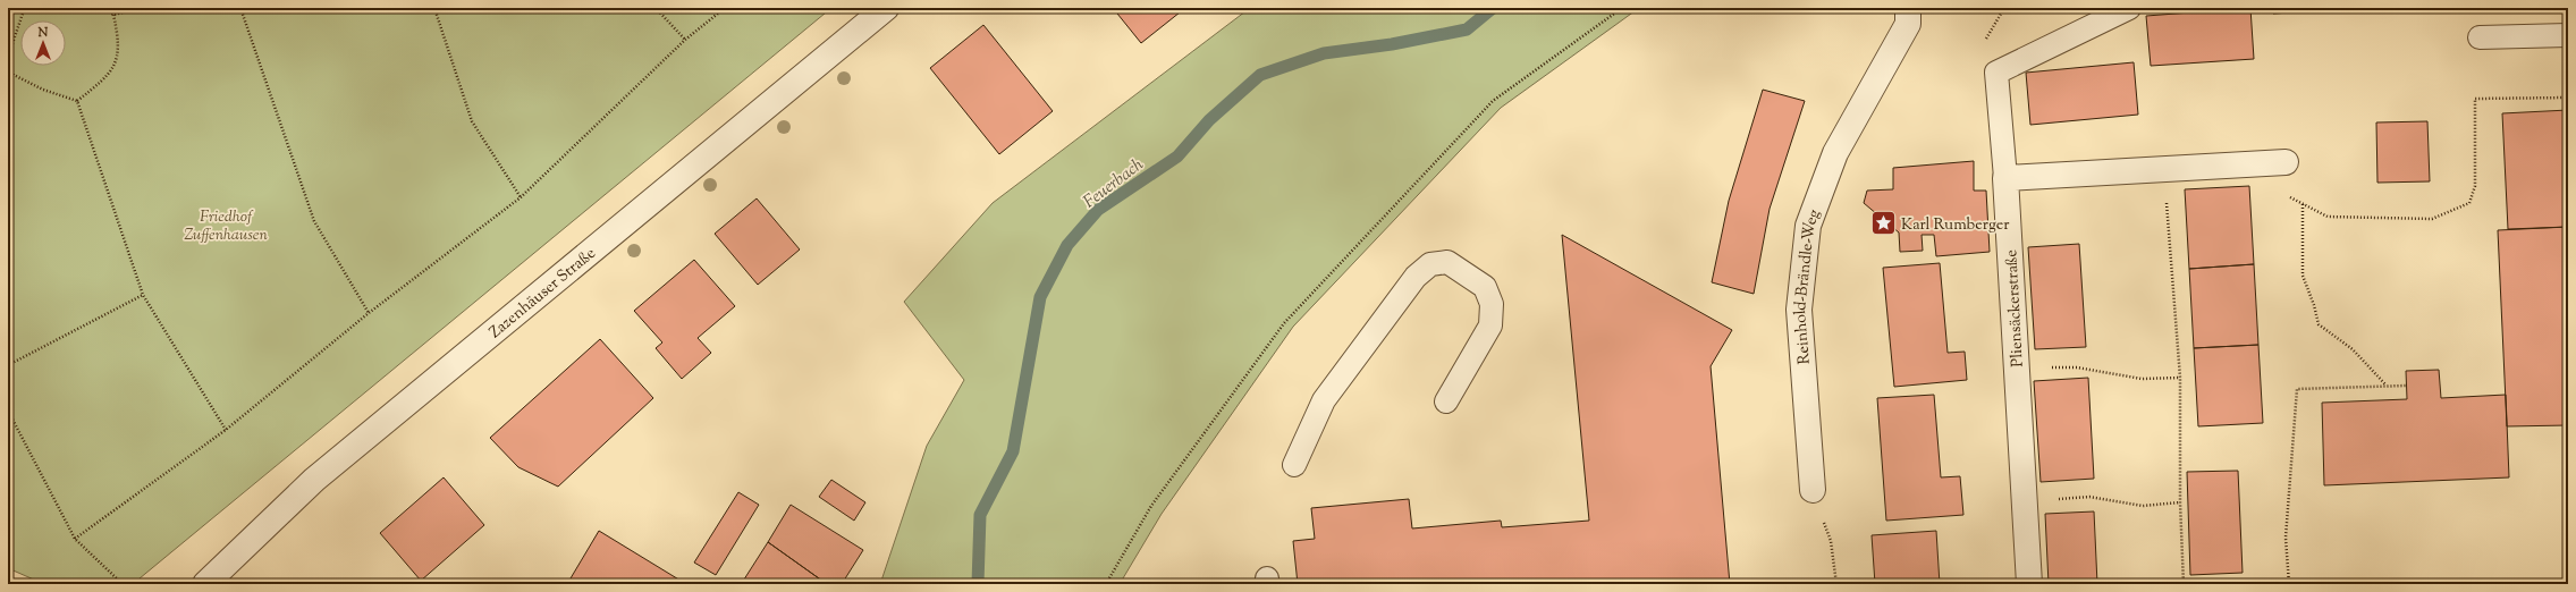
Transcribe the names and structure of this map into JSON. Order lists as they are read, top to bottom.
{
  "streets": {
    "street": ["Reinhold-Brändle-Weg", "Zazenhäuser Straße", "Pliensäckerstraße"]
  },
  "water": ["Feuerbach"],
  "parks": ["Friedhof Zuffenhausen"],
  "places": {
    "place": ["Karl Rumberger"]
  },
  "north": "top"
}
